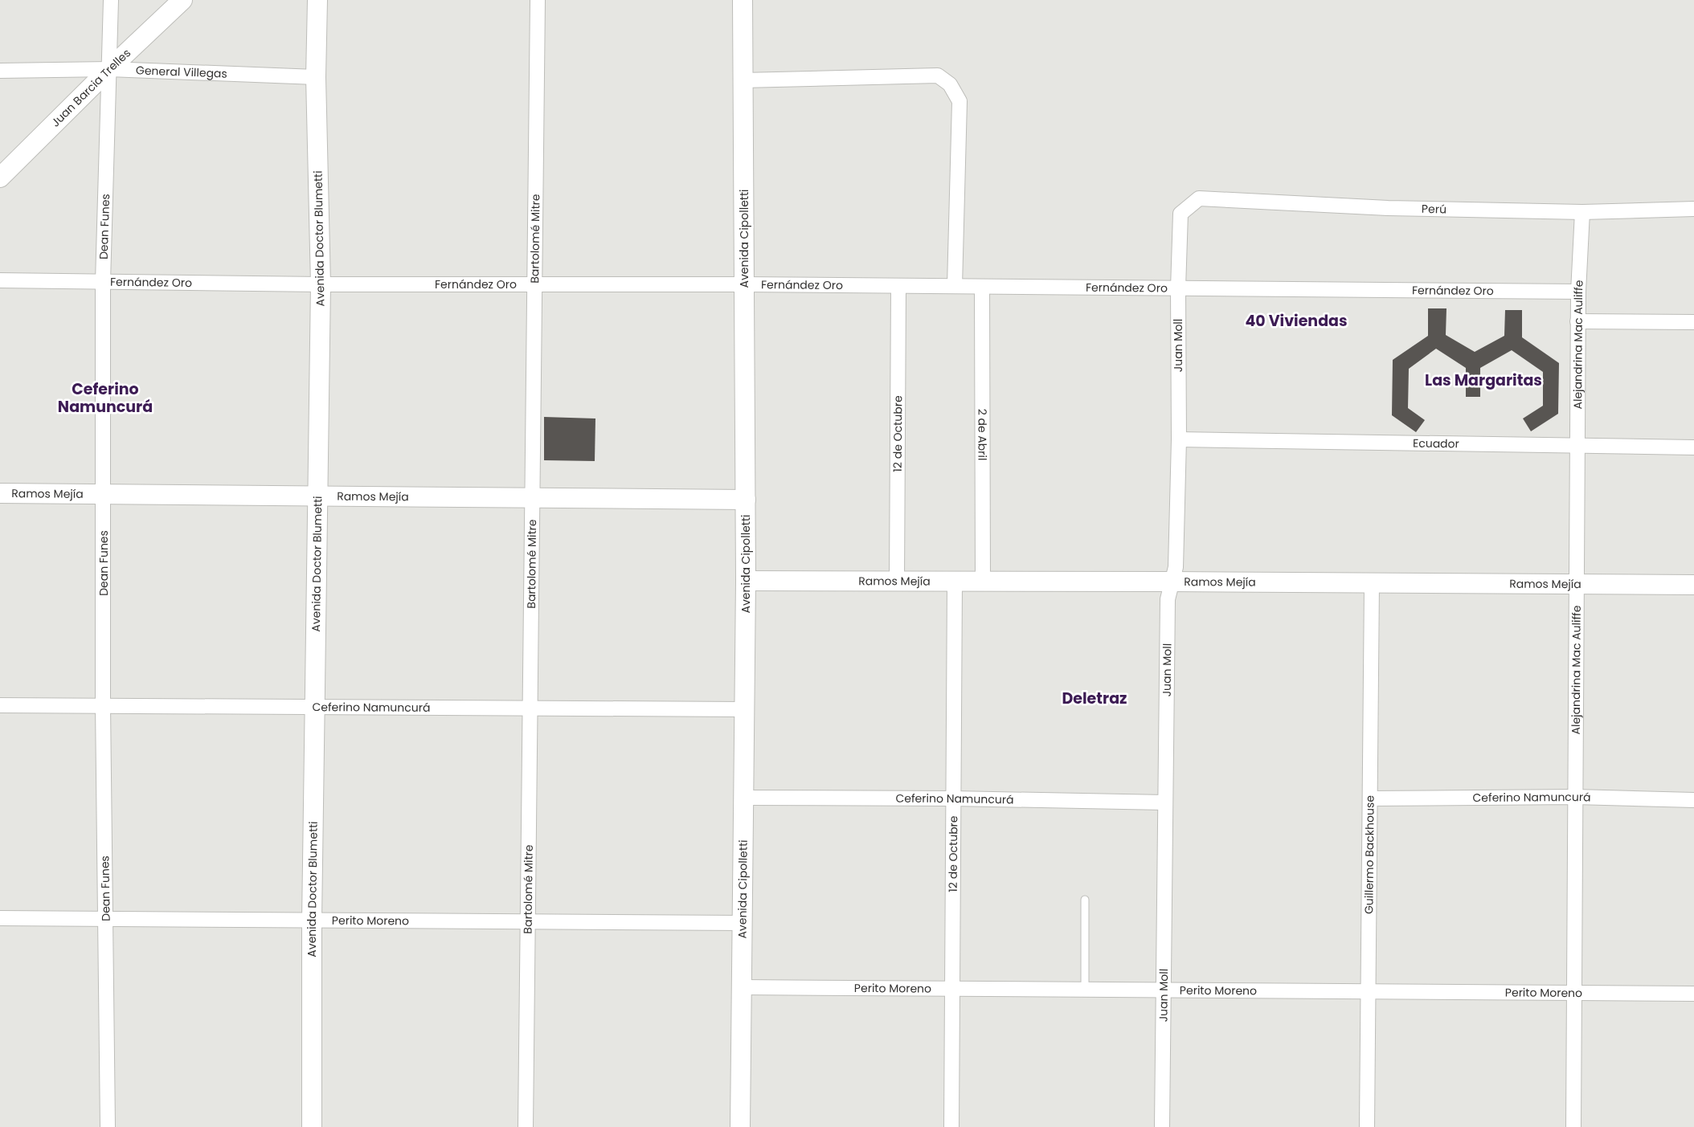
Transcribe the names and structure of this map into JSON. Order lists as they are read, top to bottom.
{
  "streets": {
    "street": [
      "General Villegas",
      "Juan Barcia Trelles",
      "Perú",
      "Dean Funes",
      "Avenida Doctor Blumetti",
      "Bartolomé Mitre",
      "Avenida Cipolletti",
      "Fernández Oro",
      "Alejandrina Mac Auliffe",
      "Juan Moll",
      "12 de Octubre",
      "2 de Abril",
      "Ecuador",
      "Ramos Mejía",
      "Ceferino Namuncurá",
      "Guillermo Backhouse",
      "Perito Moreno"
    ]
  },
  "crossings": [
    ["General Villegas", "Juan Barcia Trelles"],
    ["General Villegas", "Dean Funes"],
    ["General Villegas", "Avenida Doctor Blumetti"],
    ["Juan Barcia Trelles", "Dean Funes"],
    ["Perú", "Alejandrina Mac Auliffe"],
    ["Perú", "Juan Moll"],
    ["Dean Funes", "Fernández Oro"],
    ["Dean Funes", "Ramos Mejía"],
    ["Dean Funes", "Ceferino Namuncurá"],
    ["Dean Funes", "Perito Moreno"],
    ["Avenida Doctor Blumetti", "Fernández Oro"],
    ["Avenida Doctor Blumetti", "Ramos Mejía"],
    ["Avenida Doctor Blumetti", "Ceferino Namuncurá"],
    ["Avenida Doctor Blumetti", "Perito Moreno"],
    ["Bartolomé Mitre", "Fernández Oro"],
    ["Bartolomé Mitre", "Ramos Mejía"],
    ["Bartolomé Mitre", "Ceferino Namuncurá"],
    ["Bartolomé Mitre", "Perito Moreno"],
    ["Avenida Cipolletti", "Fernández Oro"],
    ["Avenida Cipolletti", "Ramos Mejía"],
    ["Avenida Cipolletti", "Ceferino Namuncurá"],
    ["Avenida Cipolletti", "Perito Moreno"],
    ["Fernández Oro", "Alejandrina Mac Auliffe"],
    ["Fernández Oro", "Juan Moll"],
    ["Fernández Oro", "12 de Octubre"],
    ["Fernández Oro", "2 de Abril"],
    ["Alejandrina Mac Auliffe", "Ecuador"],
    ["Alejandrina Mac Auliffe", "Ramos Mejía"],
    ["Alejandrina Mac Auliffe", "Ceferino Namuncurá"],
    ["Alejandrina Mac Auliffe", "Perito Moreno"],
    ["Juan Moll", "Ecuador"],
    ["Juan Moll", "Ramos Mejía"],
    ["Juan Moll", "Ceferino Namuncurá"],
    ["Juan Moll", "Perito Moreno"],
    ["12 de Octubre", "Ramos Mejía"],
    ["12 de Octubre", "Ceferino Namuncurá"],
    ["12 de Octubre", "Perito Moreno"],
    ["2 de Abril", "Ramos Mejía"],
    ["Ramos Mejía", "Guillermo Backhouse"],
    ["Ceferino Namuncurá", "Guillermo Backhouse"],
    ["Guillermo Backhouse", "Perito Moreno"]
  ],
  "districts": [
    "40 Viviendas",
    "Las Margaritas",
    "Ceferino Namuncurá",
    "Deletraz"
  ]
}
